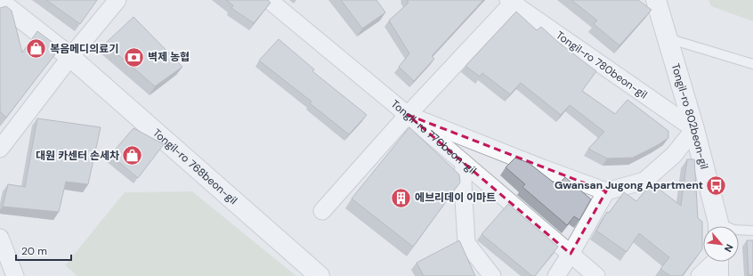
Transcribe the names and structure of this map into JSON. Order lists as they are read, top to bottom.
{
  "streets": {
    "street": [
      "Tongil-ro 780beon-gil",
      "Tongil-ro 802beon-gil",
      "Tongil-ro 770beon-gil",
      "Tongil-ro 768beon-gil"
    ]
  },
  "crossings": [
    ["Tongil-ro 780beon-gil", "Tongil-ro 802beon-gil"]
  ],
  "places": {
    "shop": ["복음메디의료기", "대원 카센터 손세차"],
    "bank": ["벽제 농협"],
    "bus stop": ["Gwansan Jugong Apartment"],
    "building": ["에브리데이 이마트"]
  },
  "scale_bar": "20 m",
  "north": "bottom right"
}
